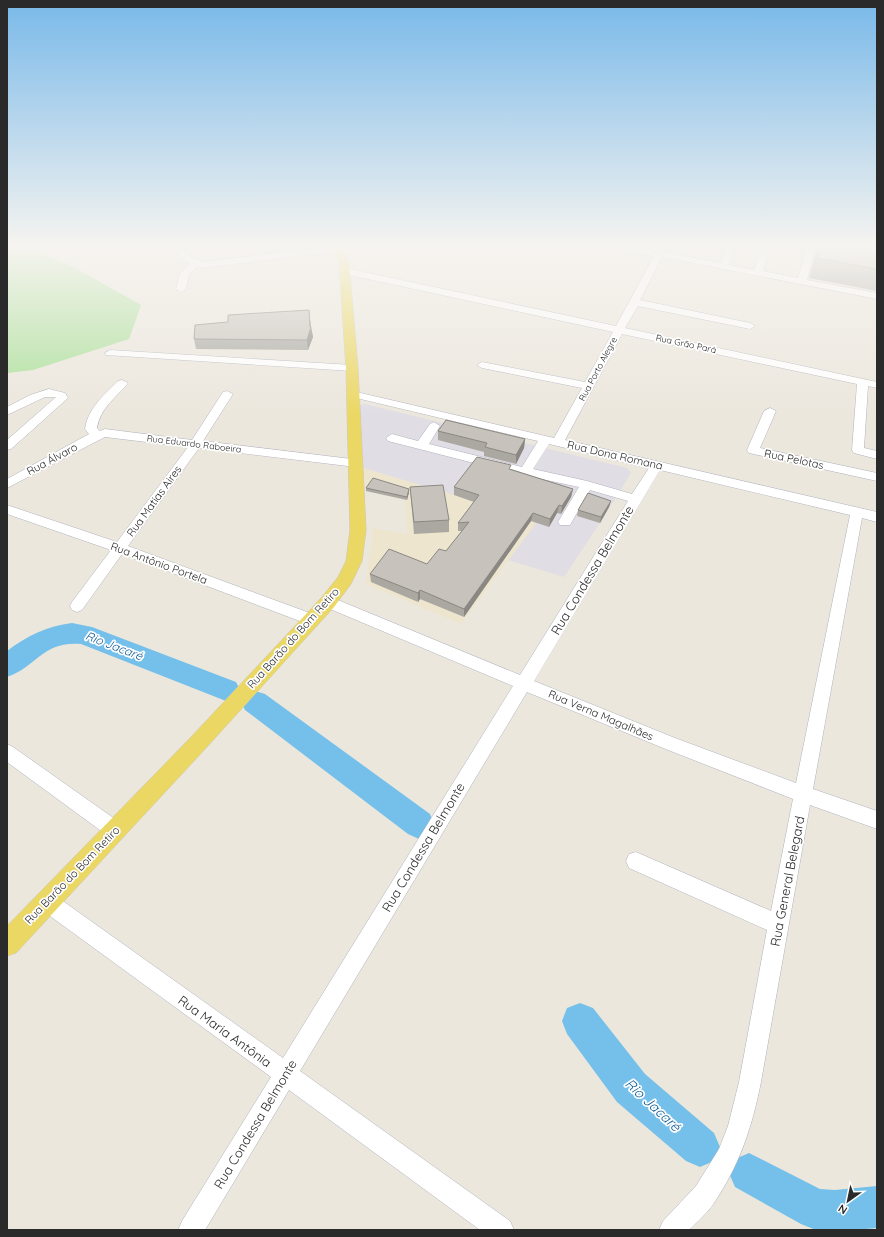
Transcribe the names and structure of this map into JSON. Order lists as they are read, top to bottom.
{
  "streets": {
    "main road": ["Rua Barão do Bom Retiro"],
    "street": [
      "Rua Grão Pará",
      "Rua Porto Alegre",
      "Rua Eduardo Raboeira",
      "Rua Dona Romana",
      "Rua Álvaro",
      "Rua Pelotas",
      "Rua Matias Aires",
      "Rua Antônio Portela",
      "Rua Condessa Belmonte",
      "Rua Verna Magalhães",
      "Rua General Belegard",
      "Rua Maria Antônia"
    ]
  },
  "crossings": [
    ["Rua Grão Pará", "Rua Porto Alegre"],
    ["Rua Porto Alegre", "Rua Dona Romana"],
    ["Rua Eduardo Raboeira", "Rua Álvaro"],
    ["Rua Eduardo Raboeira", "Rua Matias Aires"],
    ["Rua Eduardo Raboeira", "Rua Barão do Bom Retiro"],
    ["Rua Dona Romana", "Rua Condessa Belmonte"],
    ["Rua Dona Romana", "Rua Barão do Bom Retiro"],
    ["Rua Dona Romana", "Rua General Belegard"],
    ["Rua Matias Aires", "Rua Antônio Portela"],
    ["Rua Antônio Portela", "Rua Barão do Bom Retiro"],
    ["Rua Condessa Belmonte", "Rua Verna Magalhães"],
    ["Rua Condessa Belmonte", "Rua Maria Antônia"],
    ["Rua Barão do Bom Retiro", "Rua Verna Magalhães"],
    ["Rua Barão do Bom Retiro", "Rua Maria Antônia"],
    ["Rua Verna Magalhães", "Rua General Belegard"]
  ],
  "water": ["Rio Jacaré"],
  "north": "bottom left"
}
